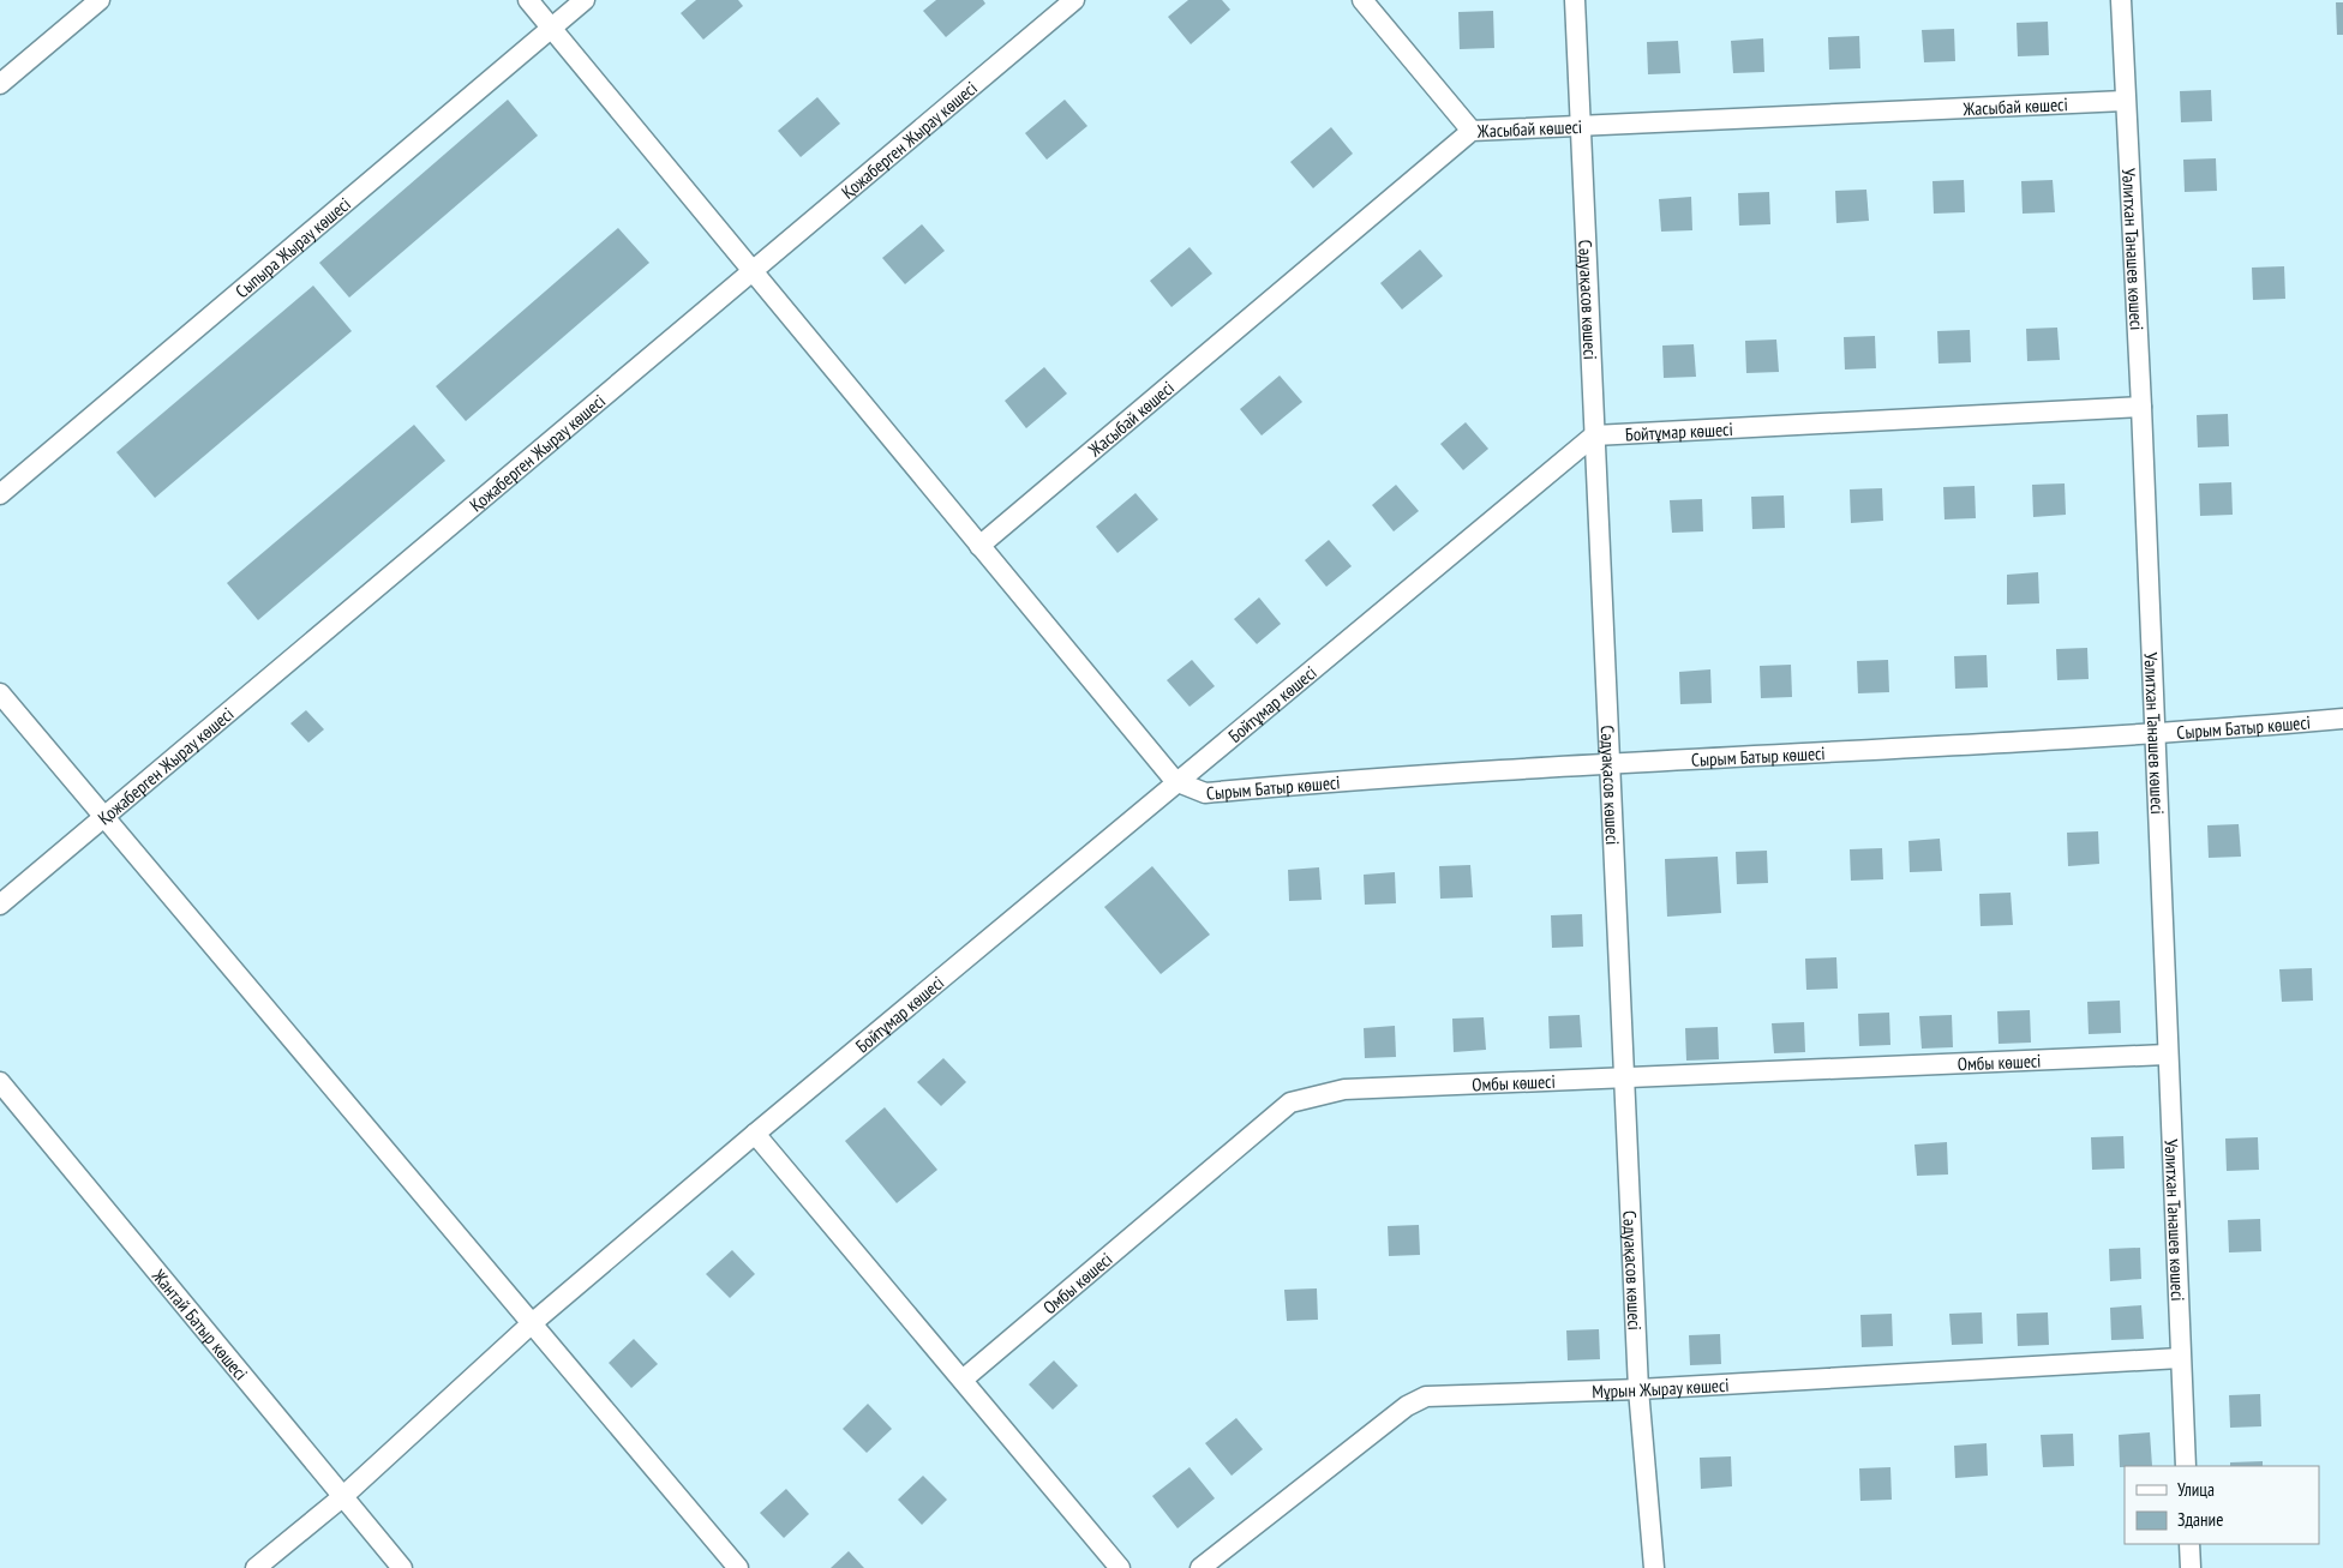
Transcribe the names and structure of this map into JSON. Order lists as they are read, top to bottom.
{
  "streets": {
    "street": [
      "Жасыбай көшесі",
      "Қожаберген Жырау көшесі",
      "Сыпыра Жырау көшесі",
      "Уәлитхан Танашев көшесі",
      "Сәдуақасов көшесі",
      "Бойтұмар көшесі",
      "Сырым Батыр көшесі",
      "Омбы көшесі",
      "Жантай Батыр көшесі",
      "Мұрын Жырау көшесі"
    ]
  },
  "crossings": [
    ["Жасыбай көшесі", "Уәлитхан Танашев көшесі"],
    ["Жасыбай көшесі", "Сәдуақасов көшесі"],
    ["Уәлитхан Танашев көшесі", "Бойтұмар көшесі"],
    ["Уәлитхан Танашев көшесі", "Сырым Батыр көшесі"],
    ["Уәлитхан Танашев көшесі", "Омбы көшесі"],
    ["Уәлитхан Танашев көшесі", "Мұрын Жырау көшесі"],
    ["Сәдуақасов көшесі", "Бойтұмар көшесі"],
    ["Сәдуақасов көшесі", "Сырым Батыр көшесі"],
    ["Сәдуақасов көшесі", "Омбы көшесі"],
    ["Сәдуақасов көшесі", "Мұрын Жырау көшесі"],
    ["Бойтұмар көшесі", "Сырым Батыр көшесі"],
    ["Бойтұмар көшесі", "Жантай Батыр көшесі"]
  ],
  "legend": ["Улица", "Здание"]
}
